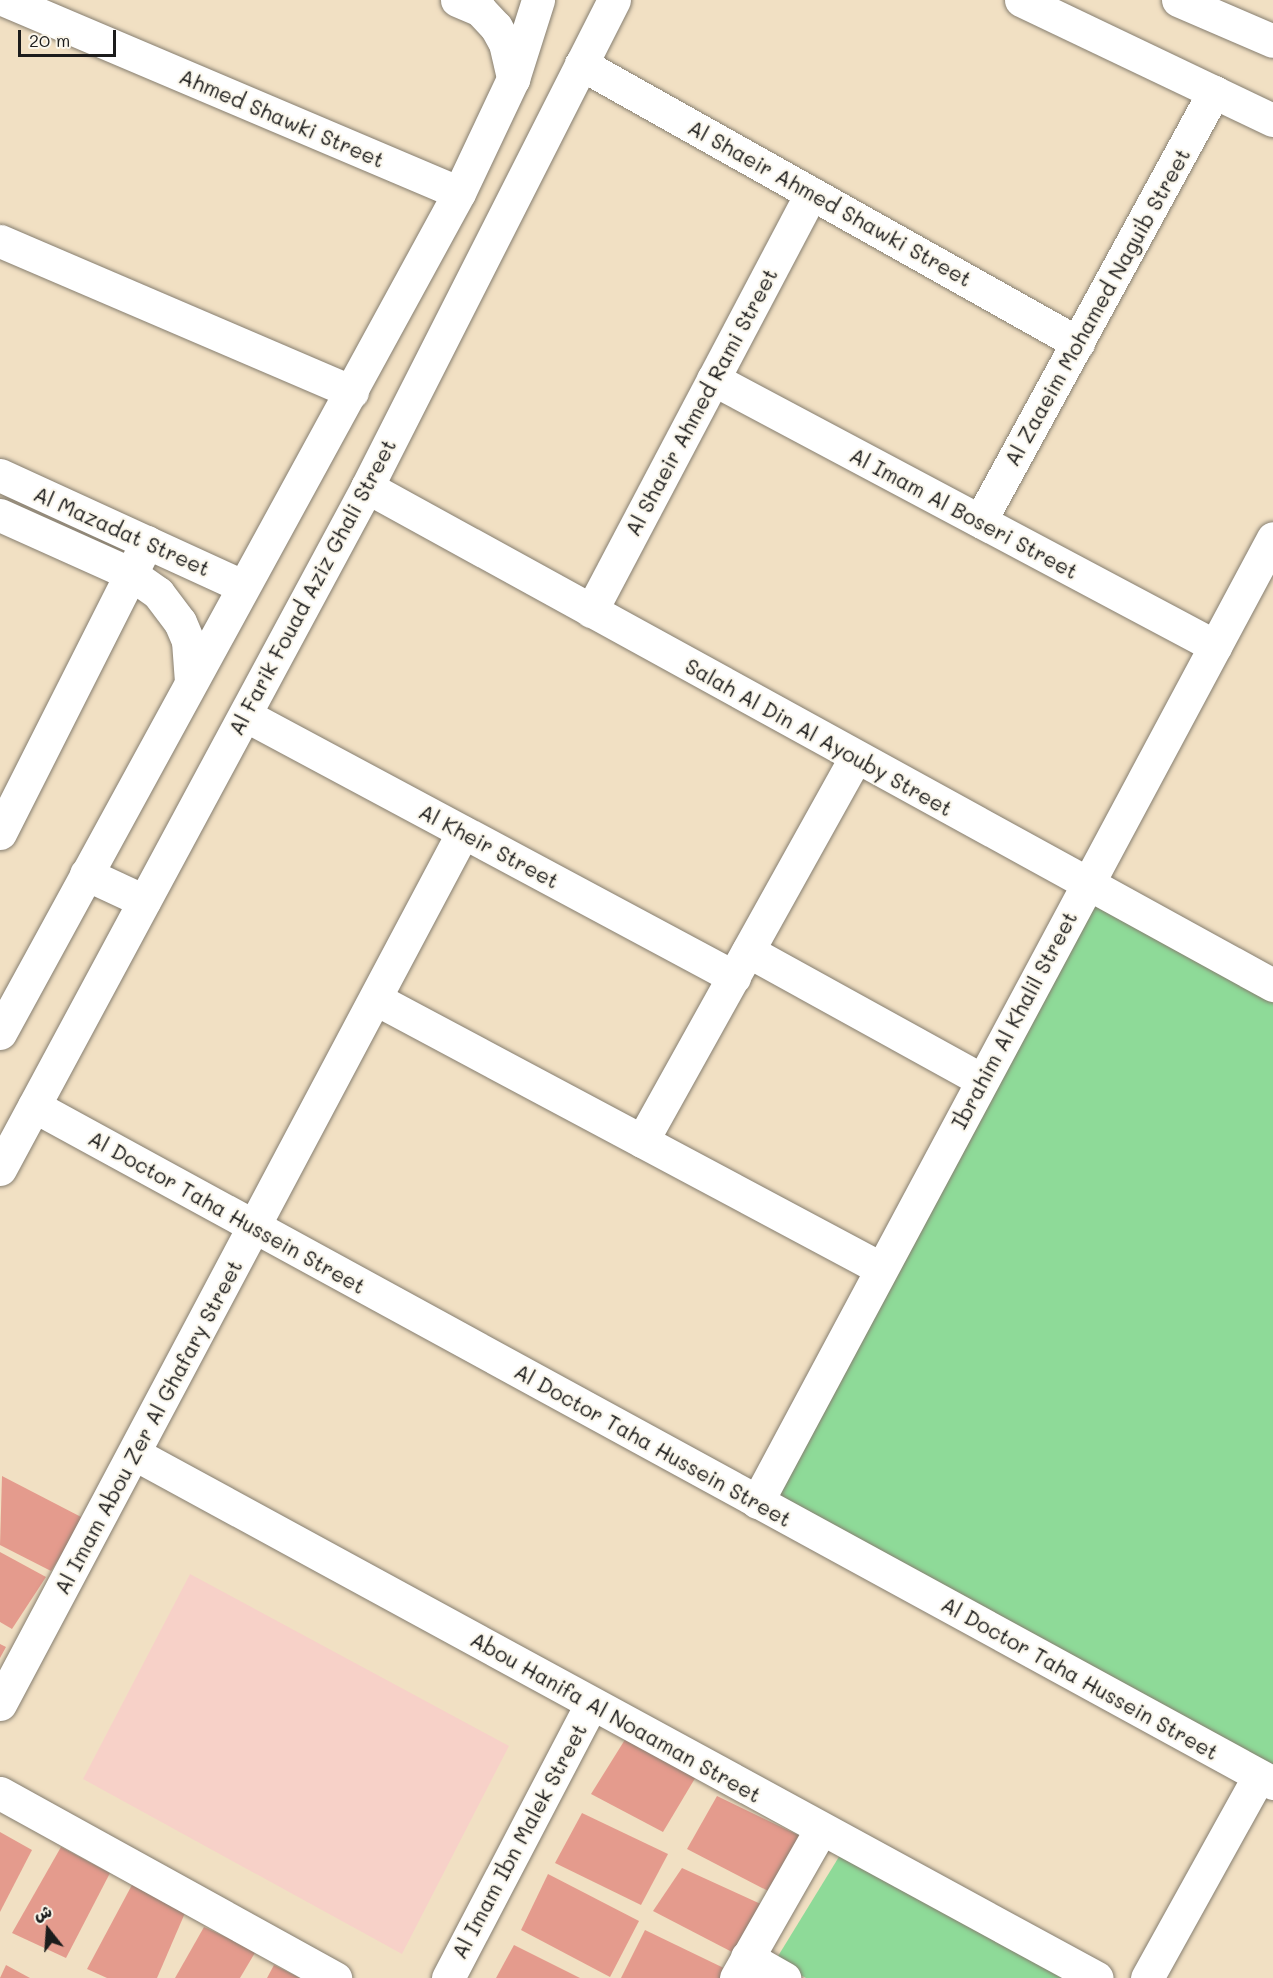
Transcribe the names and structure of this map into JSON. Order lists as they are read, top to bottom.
{
  "streets": {
    "street": [
      "Ahmed Shawki Street",
      "Al Shaeir Ahmed Shawki Street",
      "Al Zaaeim Mohamed Naguib Street",
      "Al Shaeir Ahmed Rami Street",
      "Al Imam Al Boseri Street",
      "Al Mazadat Street",
      "Al Farik Fouad Aziz Ghali Street",
      "Salah Al Din Al Ayouby Street",
      "Al Kheir Street",
      "Ibrahim Al Khalil Street",
      "Al Doctor Taha Hussein Street",
      "Al Imam Abou Zer Al Ghafary Street",
      "Abou Hanifa Al Noaaman Street",
      "Al Imam Ibn Malek Street"
    ]
  },
  "crossings": [
    ["Al Shaeir Ahmed Shawki Street", "Al Zaaeim Mohamed Naguib Street"],
    ["Al Shaeir Ahmed Shawki Street", "Al Shaeir Ahmed Rami Street"],
    ["Al Shaeir Ahmed Shawki Street", "Al Farik Fouad Aziz Ghali Street"],
    ["Al Zaaeim Mohamed Naguib Street", "Al Imam Al Boseri Street"],
    ["Al Shaeir Ahmed Rami Street", "Al Imam Al Boseri Street"],
    ["Al Shaeir Ahmed Rami Street", "Salah Al Din Al Ayouby Street"],
    ["Al Imam Al Boseri Street", "Ibrahim Al Khalil Street"],
    ["Al Farik Fouad Aziz Ghali Street", "Salah Al Din Al Ayouby Street"],
    ["Al Farik Fouad Aziz Ghali Street", "Al Kheir Street"],
    ["Al Farik Fouad Aziz Ghali Street", "Al Doctor Taha Hussein Street"],
    ["Salah Al Din Al Ayouby Street", "Ibrahim Al Khalil Street"],
    ["Al Kheir Street", "Ibrahim Al Khalil Street"],
    ["Al Kheir Street", "Al Imam Abou Zer Al Ghafary Street"],
    ["Ibrahim Al Khalil Street", "Al Doctor Taha Hussein Street"],
    ["Al Doctor Taha Hussein Street", "Al Imam Abou Zer Al Ghafary Street"],
    ["Al Imam Abou Zer Al Ghafary Street", "Abou Hanifa Al Noaaman Street"],
    ["Abou Hanifa Al Noaaman Street", "Al Imam Ibn Malek Street"]
  ],
  "scale_bar": "20 m",
  "north": "top"
}
